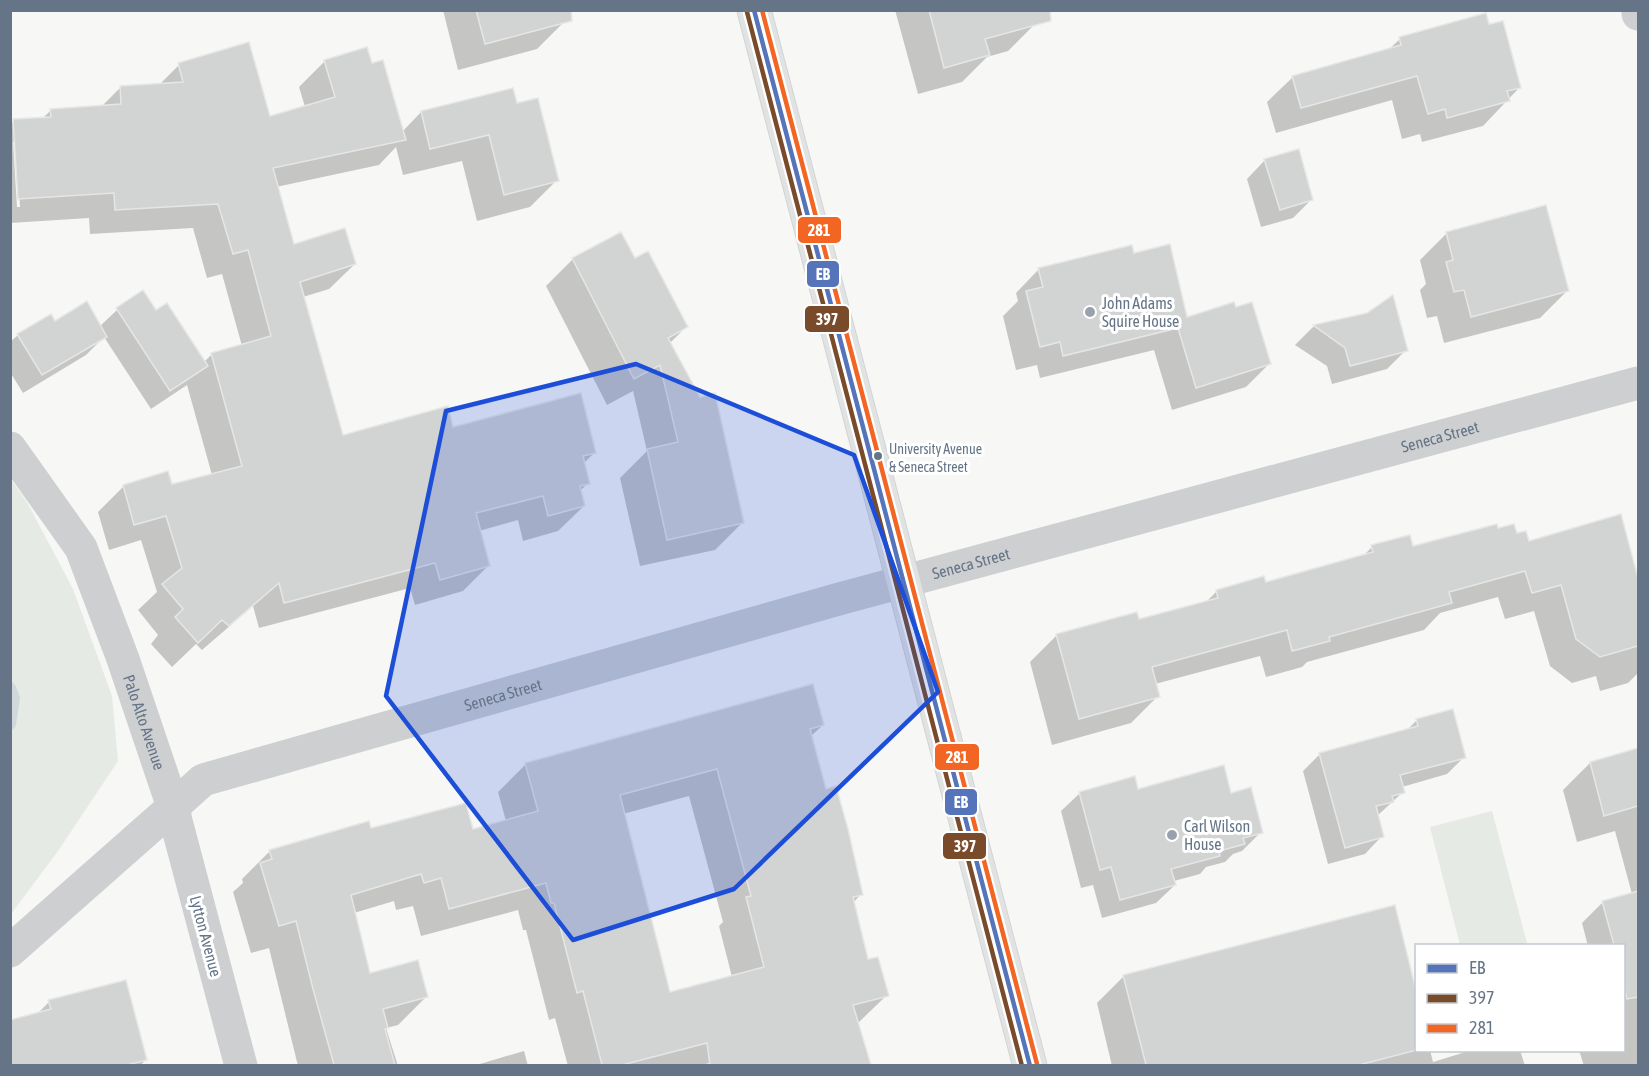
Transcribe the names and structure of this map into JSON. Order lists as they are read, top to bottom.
{
  "streets": {
    "street": ["Seneca Street", "Palo Alto Avenue", "Lytton Avenue"]
  },
  "crossings": [
    ["Seneca Street", "Palo Alto Avenue"],
    ["Seneca Street", "Lytton Avenue"],
    ["Palo Alto Avenue", "Lytton Avenue"]
  ],
  "places": ["John Adams Squire House", "University Avenue & Seneca Street", "Carl Wilson House"],
  "lines": ["transit line EB", "transit line 281", "transit line 397"],
  "legend": ["EB", "397", "281"]
}
